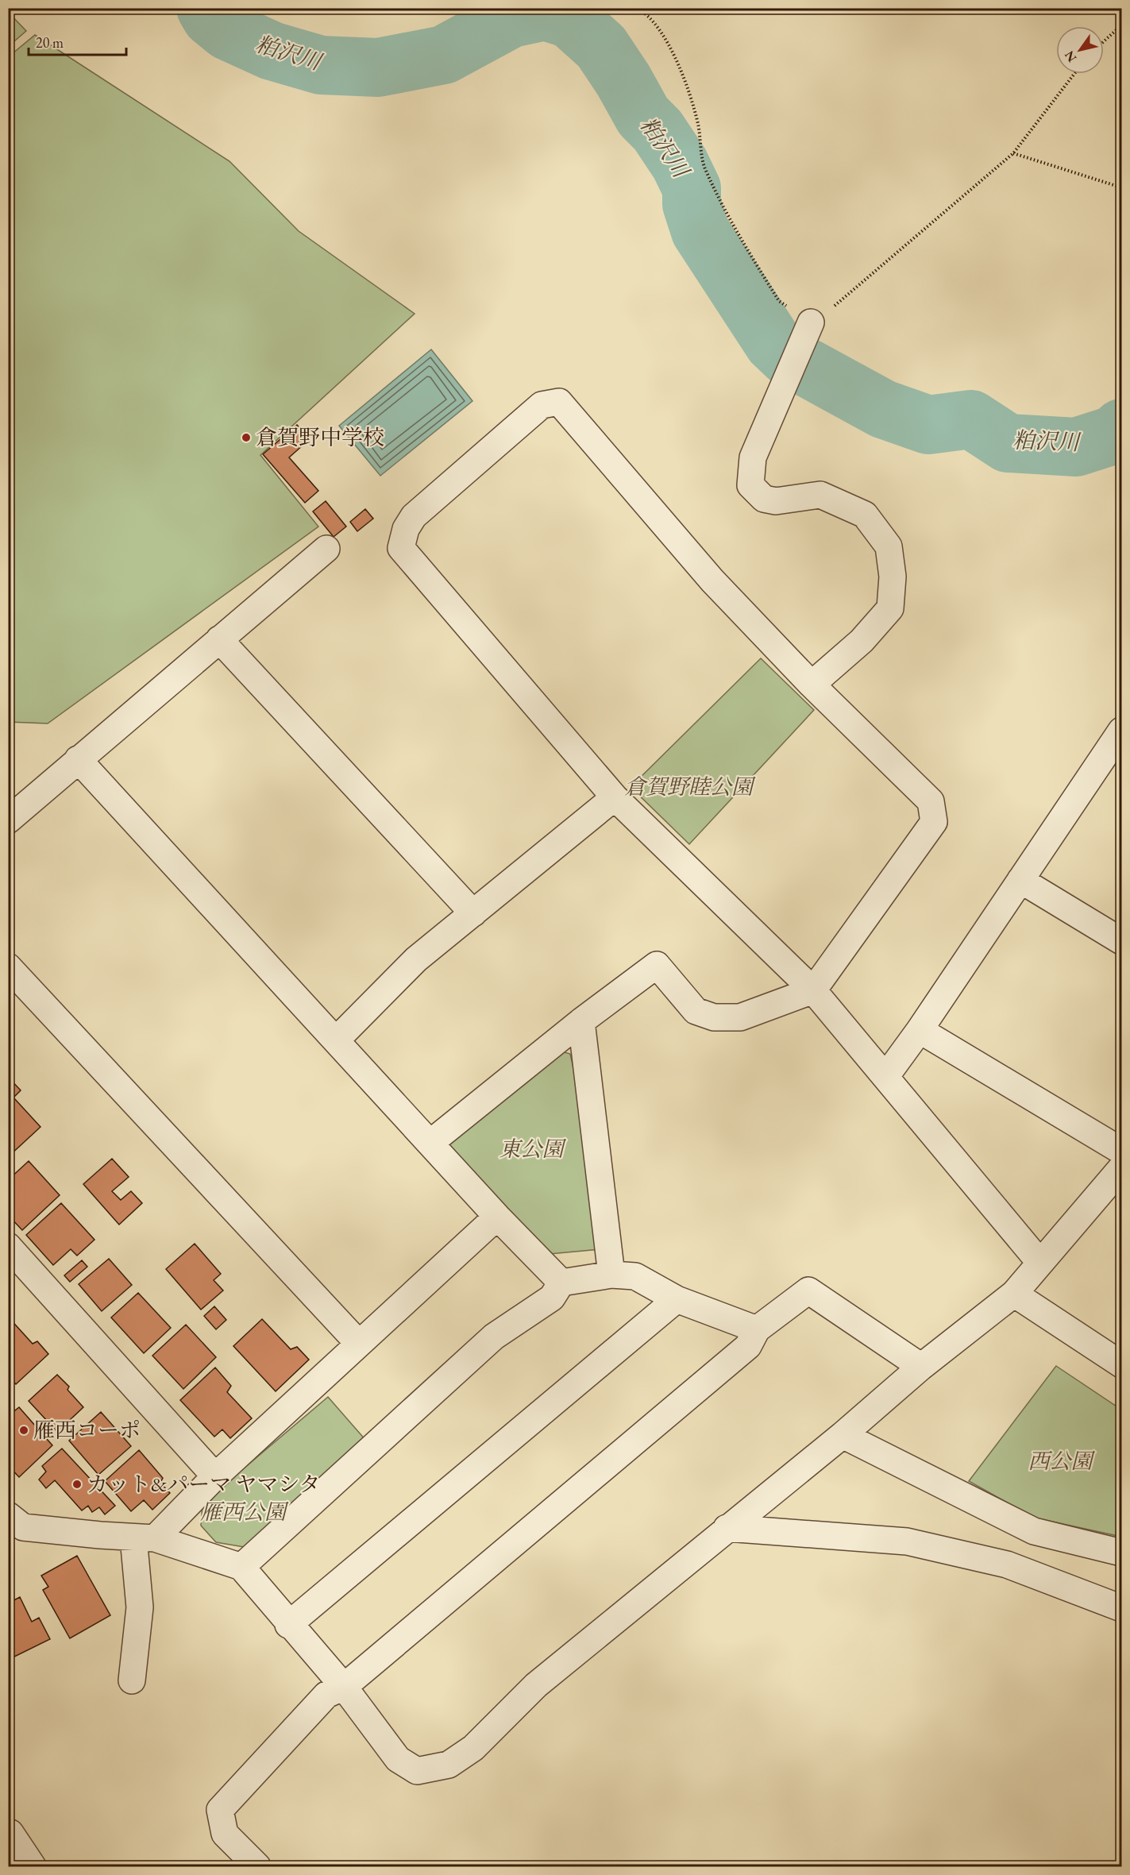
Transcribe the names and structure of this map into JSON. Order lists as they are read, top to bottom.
{
  "water": ["粕沢川"],
  "parks": [
    "倉賀野睦公園",
    "東公園",
    "西公園",
    "雁西公園"
  ],
  "places": ["倉賀野中学校", "雁西コーポ", "カット&パーマ ヤマシタ"],
  "scale_bar": "20 m",
  "north": "bottom left"
}
